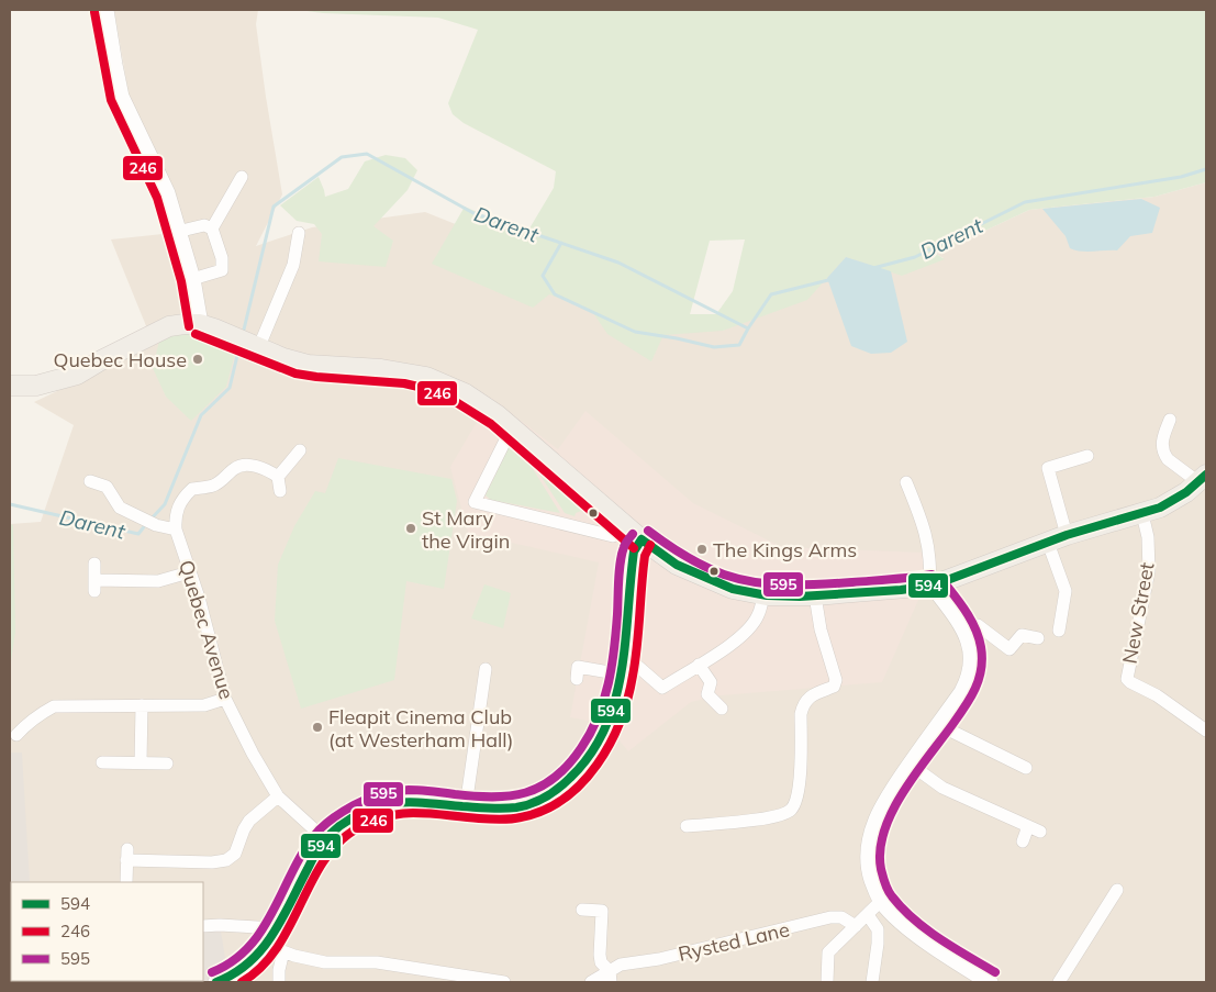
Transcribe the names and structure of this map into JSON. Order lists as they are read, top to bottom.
{
  "streets": {
    "street": ["New Street", "Quebec Avenue", "Rysted Lane"]
  },
  "water": ["Darent"],
  "places": [
    "Quebec House",
    "St Mary the Virgin",
    "The Kings Arms",
    "Fleapit Cinema Club (at Westerham Hall)"
  ],
  "lines": ["transit line 246", "transit line 594", "transit line 595"],
  "legend": ["594", "246", "595"]
}
